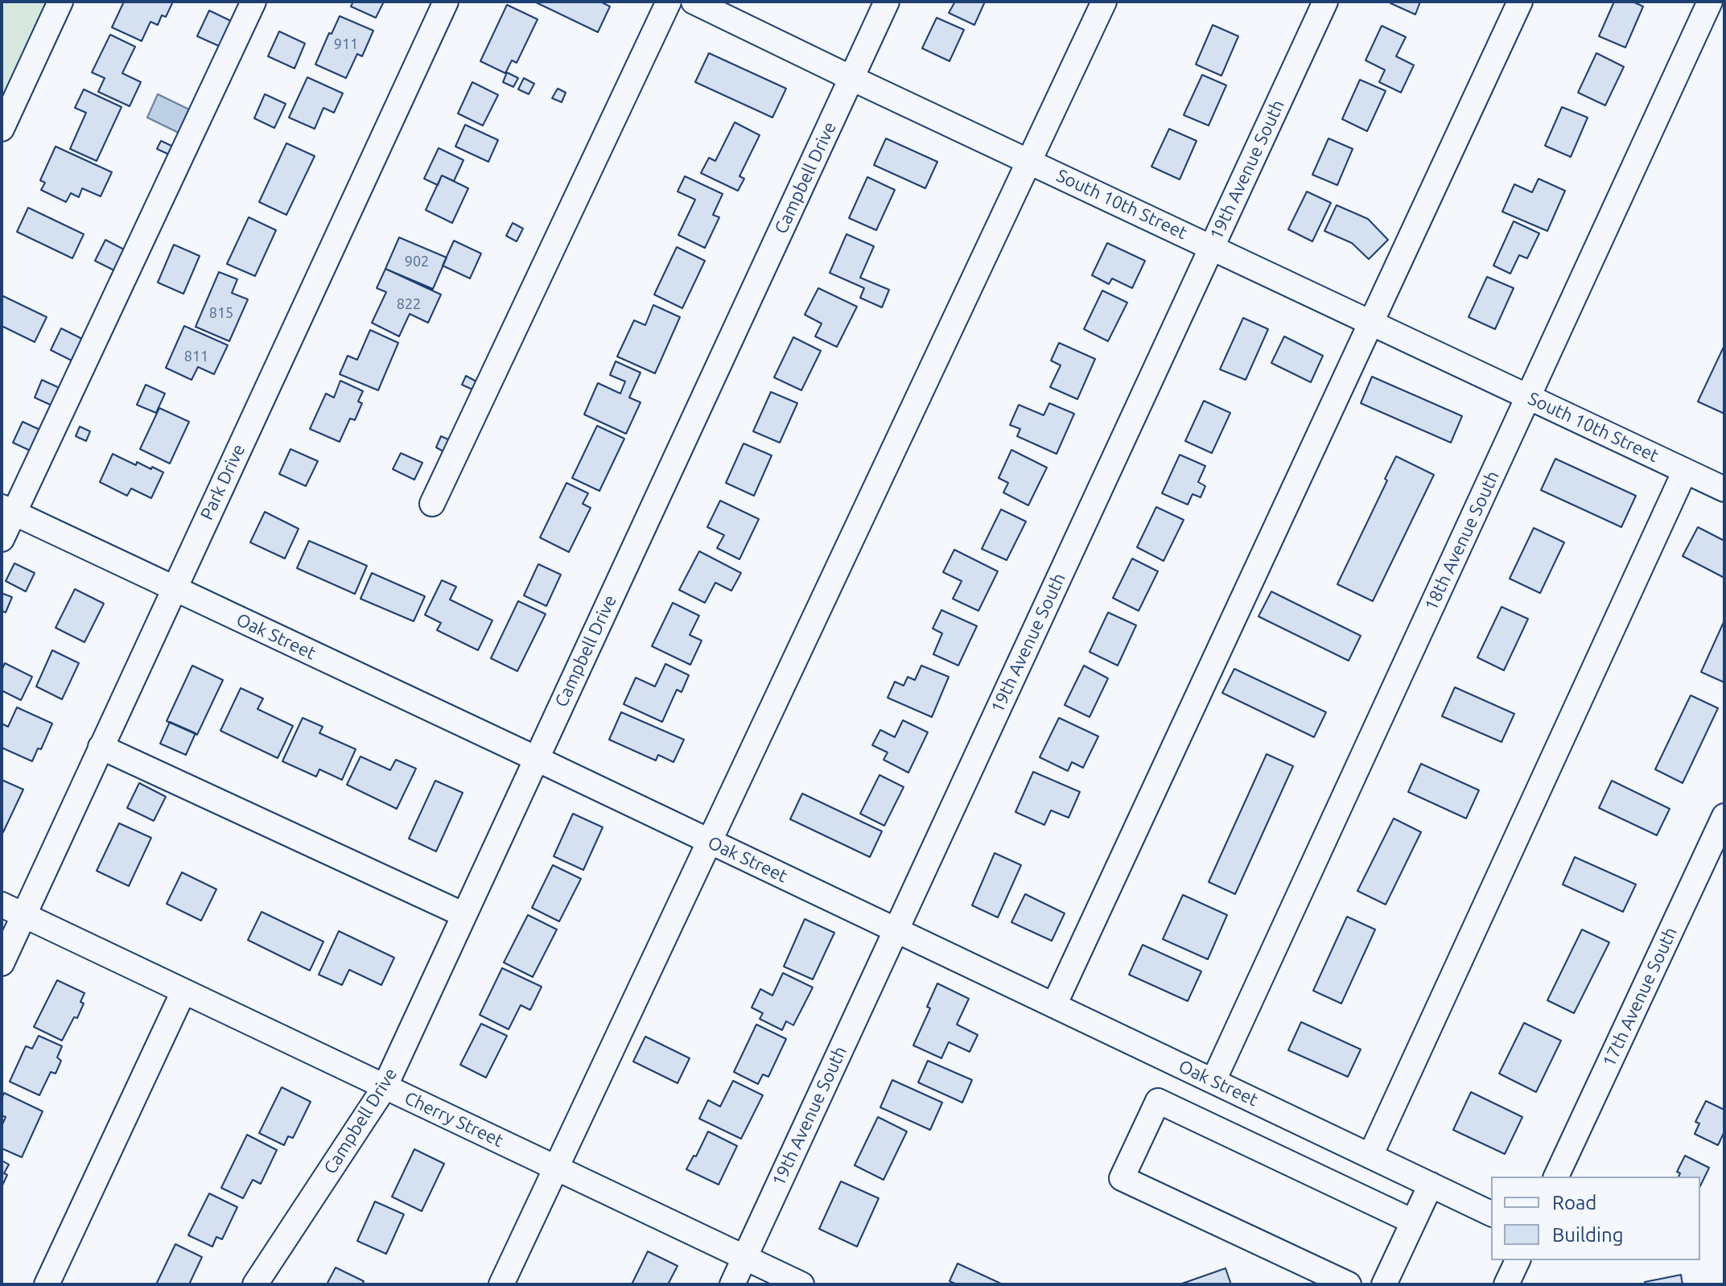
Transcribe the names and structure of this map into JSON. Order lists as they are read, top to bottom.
{
  "streets": {
    "street": [
      "19th Avenue South",
      "Campbell Drive",
      "South 10th Street",
      "Park Drive",
      "18th Avenue South",
      "Oak Street",
      "17th Avenue South",
      "Cherry Street"
    ]
  },
  "crossings": [
    ["19th Avenue South", "South 10th Street"],
    ["19th Avenue South", "Oak Street"],
    ["19th Avenue South", "Cherry Street"],
    ["Campbell Drive", "South 10th Street"],
    ["Campbell Drive", "Oak Street"],
    ["Campbell Drive", "Cherry Street"],
    ["South 10th Street", "18th Avenue South"],
    ["Park Drive", "Oak Street"],
    ["Park Drive", "Cherry Street"],
    ["18th Avenue South", "Oak Street"]
  ],
  "house_numbers": [
    "911",
    "902",
    "822",
    "815",
    "811"
  ],
  "legend": ["Road", "Building"]
}
